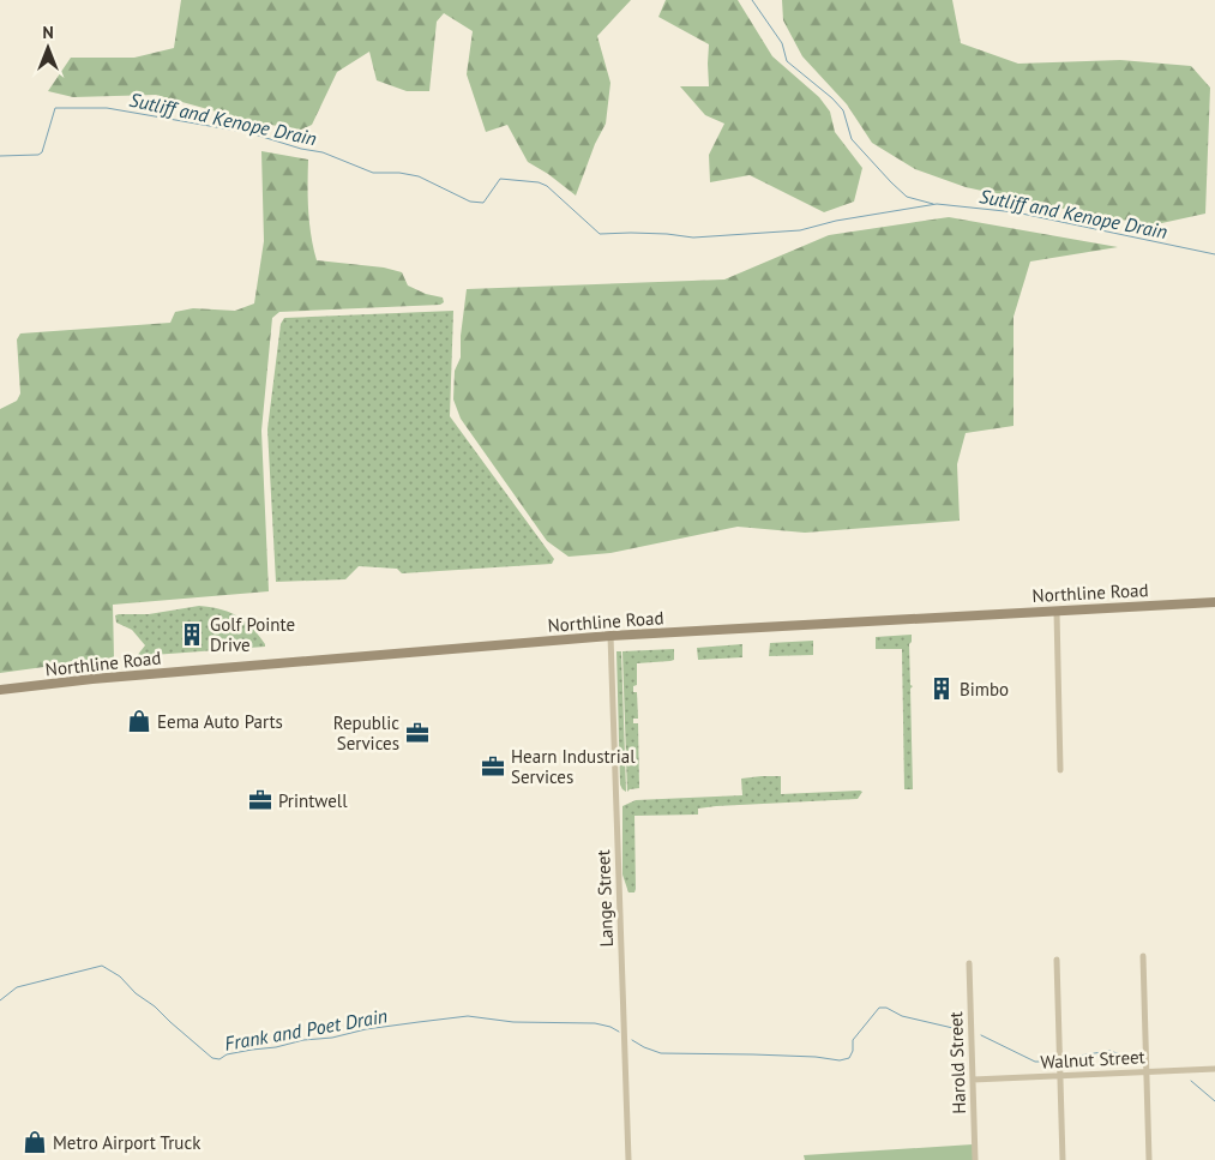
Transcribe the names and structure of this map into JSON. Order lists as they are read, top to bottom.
{
  "streets": {
    "main road": ["Northline Road"],
    "street": ["Lange Street", "Walnut Street", "Harold Street"]
  },
  "crossings": [
    ["Northline Road", "Lange Street"],
    ["Walnut Street", "Harold Street"]
  ],
  "water": ["Sutliff and Kenope Drain", "Frank and Poet Drain"],
  "places": {
    "building": ["Golf Pointe Drive", "Bimbo"],
    "shop": ["Eema Auto Parts", "Metro Airport Truck"],
    "office": ["Republic Services", "Hearn Industrial Services", "Printwell"]
  },
  "north": "top"
}
